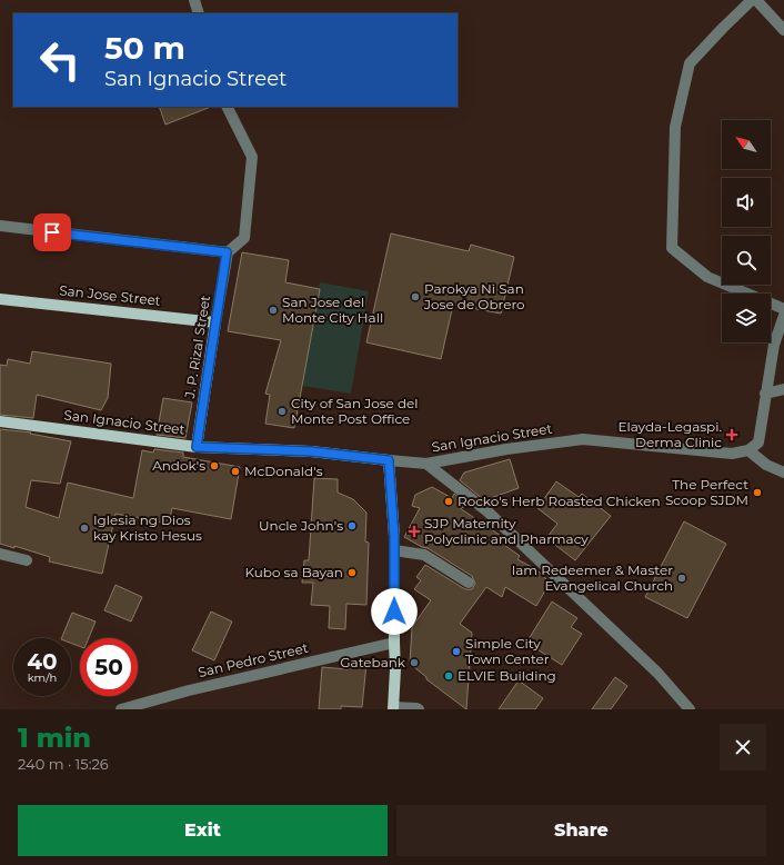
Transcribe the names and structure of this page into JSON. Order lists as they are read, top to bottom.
{
  "streets": {
    "main road": ["San Jose Street", "J. P. Rizal Street", "San Ignacio Street"],
    "street": ["San Pedro Street"]
  },
  "crossings": [
    ["San Jose Street", "J. P. Rizal Street"],
    ["J. P. Rizal Street", "San Ignacio Street"]
  ],
  "places": {
    "other": [
      "Parokya Ni San Jose de Obrero",
      "San Jose del Monte City Hall",
      "City of San Jose del Monte Post Office",
      "Andok's",
      "McDonald's",
      "The Perfect Scoop SJDM",
      "Rocko's Herb Roasted Chicken",
      "Uncle John's",
      "Iglesia ng Dios kay Kristo Hesus",
      "Kubo sa Bayan",
      "Iam Redeemer & Master Evangelical Church",
      "Simple City Town Center",
      "Gatebank",
      "ELVIE Building"
    ],
    "health": ["Elayda-Legaspi. Derma Clinic", "SJP Maternity Polyclinic and Pharmacy"]
  },
  "north": "top left",
  "page": {
    "turn": ["50 m", "San Ignacio Street"],
    "speed": "40 km/h",
    "limit": "50",
    "heading": ["1 min", "240 m · 15:26"],
    "buttons": ["Exit", "Share"]
  }
}
